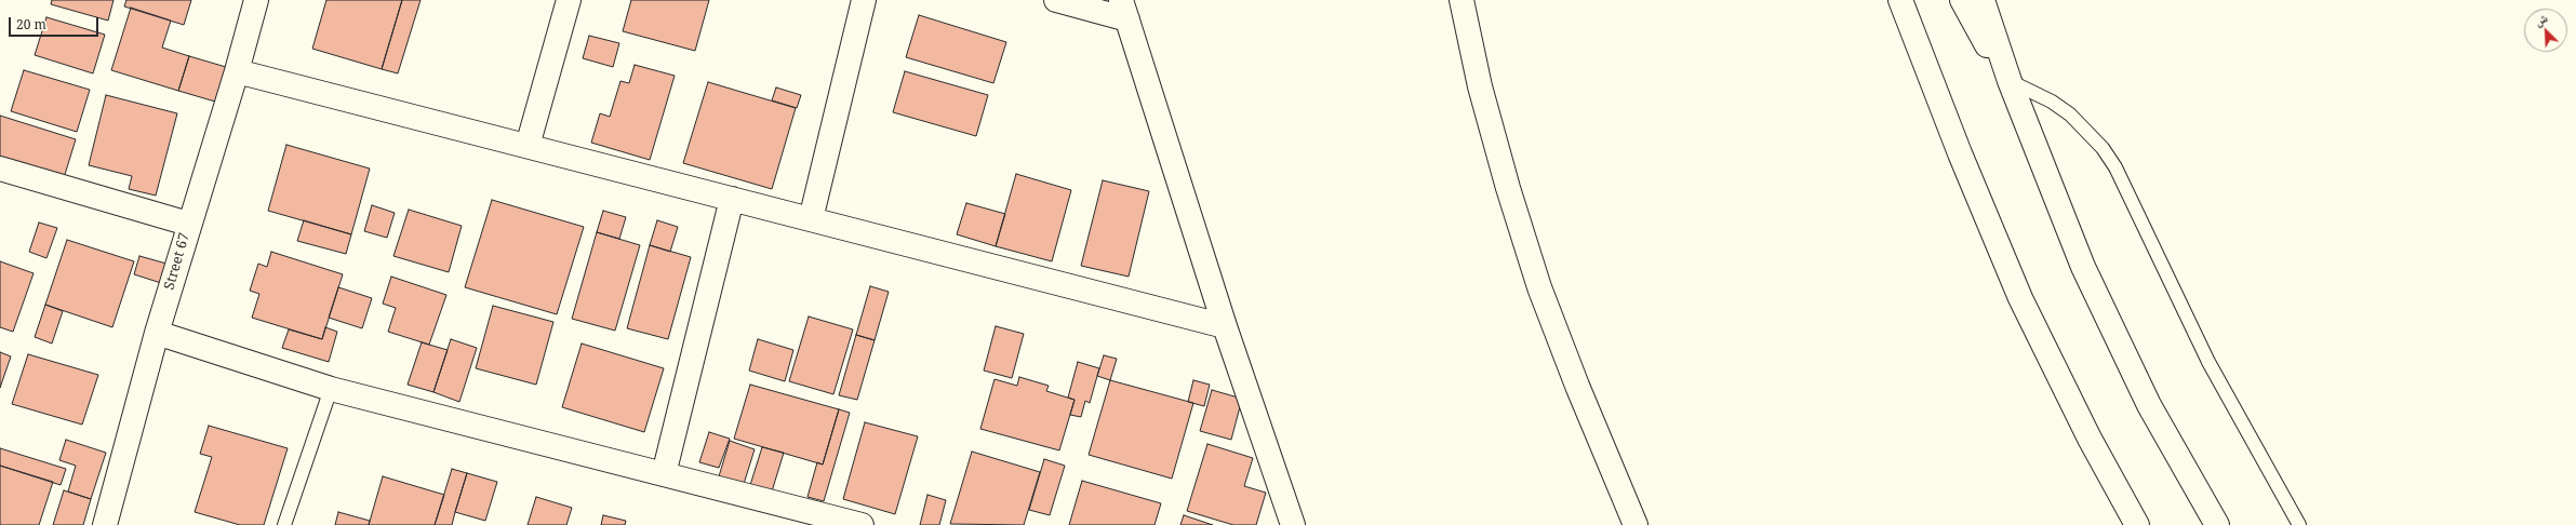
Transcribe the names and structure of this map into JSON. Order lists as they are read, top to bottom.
{
  "streets": {
    "street": ["Street 67"]
  },
  "scale_bar": "20 m",
  "north": "top left"
}
